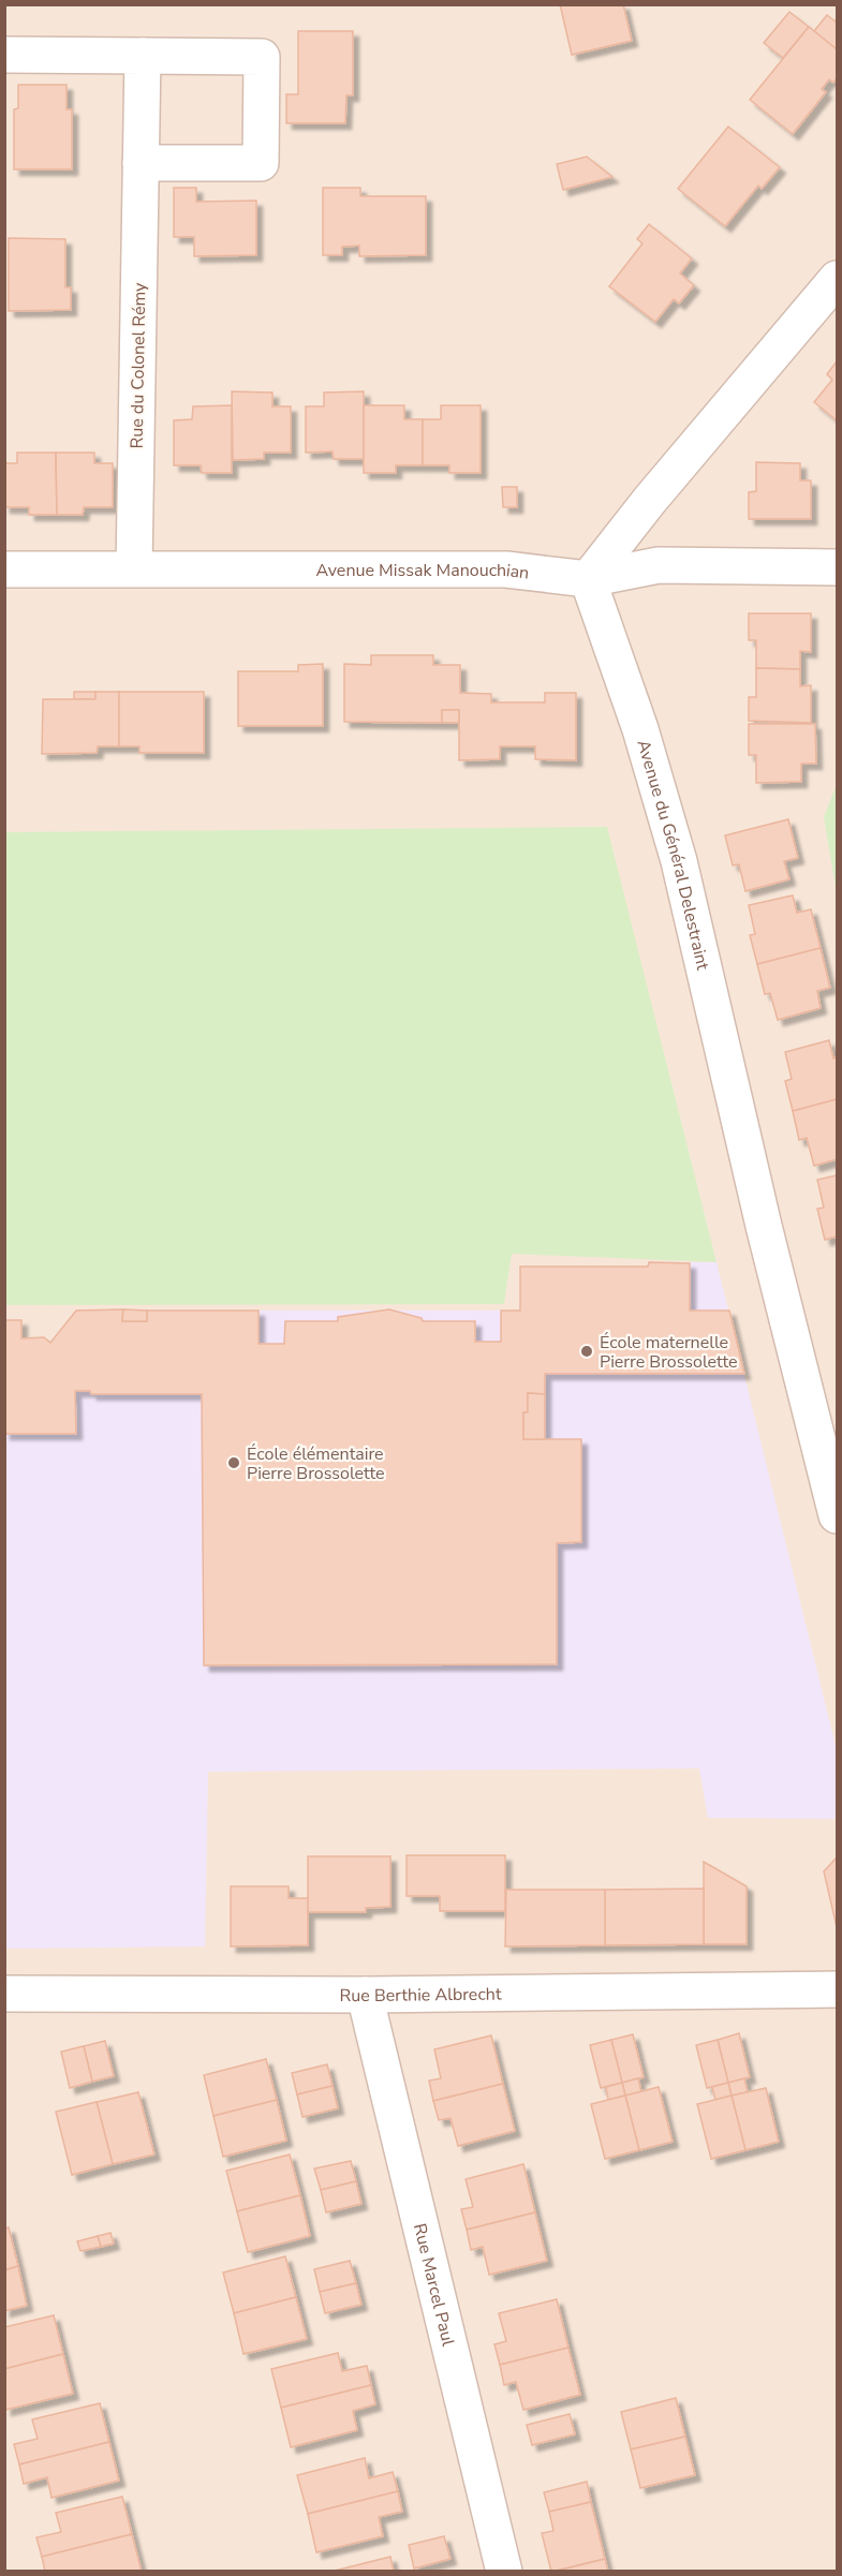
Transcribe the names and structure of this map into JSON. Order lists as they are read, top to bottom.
{
  "streets": {
    "street": [
      "Rue du Colonel Rémy",
      "Avenue Missak Manouchian",
      "Avenue du Général Delestraint",
      "Rue Berthie Albrecht",
      "Rue Marcel Paul"
    ]
  },
  "crossings": [
    ["Rue du Colonel Rémy", "Avenue Missak Manouchian"],
    ["Avenue Missak Manouchian", "Avenue du Général Delestraint"],
    ["Rue Berthie Albrecht", "Rue Marcel Paul"]
  ],
  "places": ["École maternelle Pierre Brossolette", "École élémentaire Pierre Brossolette"]
}
